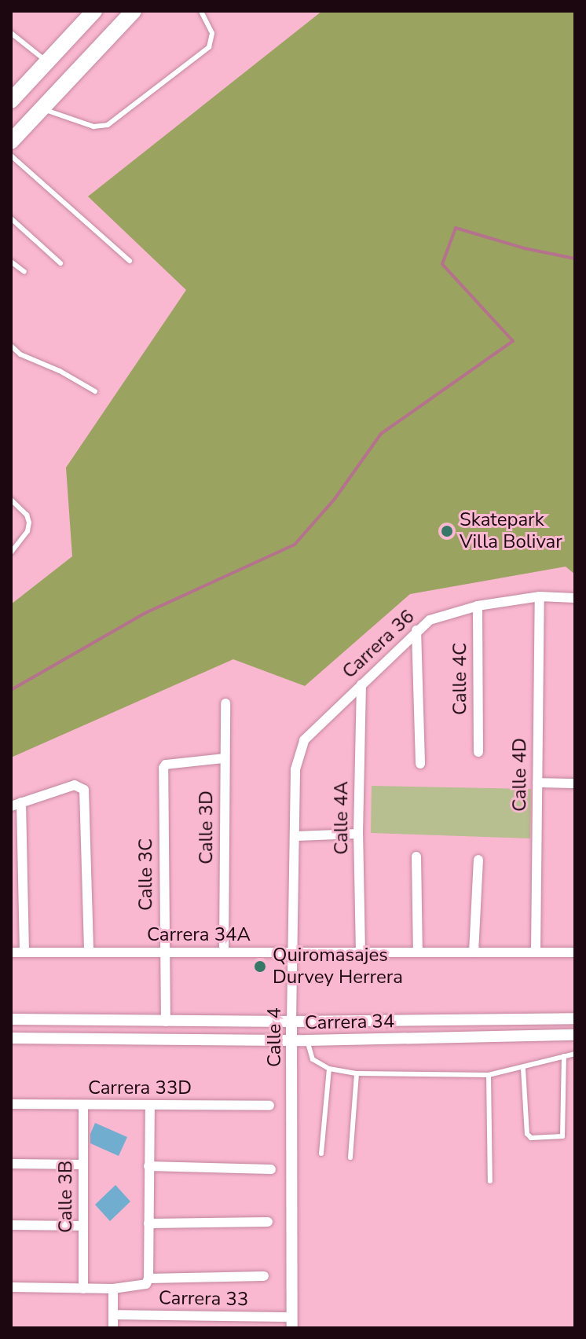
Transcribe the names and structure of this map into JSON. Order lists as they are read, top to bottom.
{
  "streets": {
    "street": [
      "Carrera 36",
      "Calle 4C",
      "Calle 4D",
      "Calle 4A",
      "Calle 3D",
      "Calle 3C",
      "Carrera 34A",
      "Carrera 34",
      "Calle 4",
      "Carrera 33D",
      "Calle 3B",
      "Carrera 33"
    ]
  },
  "crossings": [
    ["Carrera 36", "Calle 4C"],
    ["Carrera 36", "Calle 4D"],
    ["Carrera 36", "Calle 4A"],
    ["Carrera 36", "Calle 4"],
    ["Calle 4D", "Carrera 34A"],
    ["Calle 4A", "Carrera 34A"],
    ["Calle 3D", "Calle 3C"],
    ["Calle 3D", "Carrera 34A"],
    ["Calle 3C", "Carrera 34A"],
    ["Calle 3C", "Carrera 34"],
    ["Carrera 34A", "Calle 4"],
    ["Carrera 34", "Calle 4"],
    ["Calle 4", "Carrera 33"],
    ["Carrera 33D", "Calle 3B"]
  ],
  "places": ["Skatepark Villa Bolivar", "Quiromasajes Durvey Herrera"]
}
